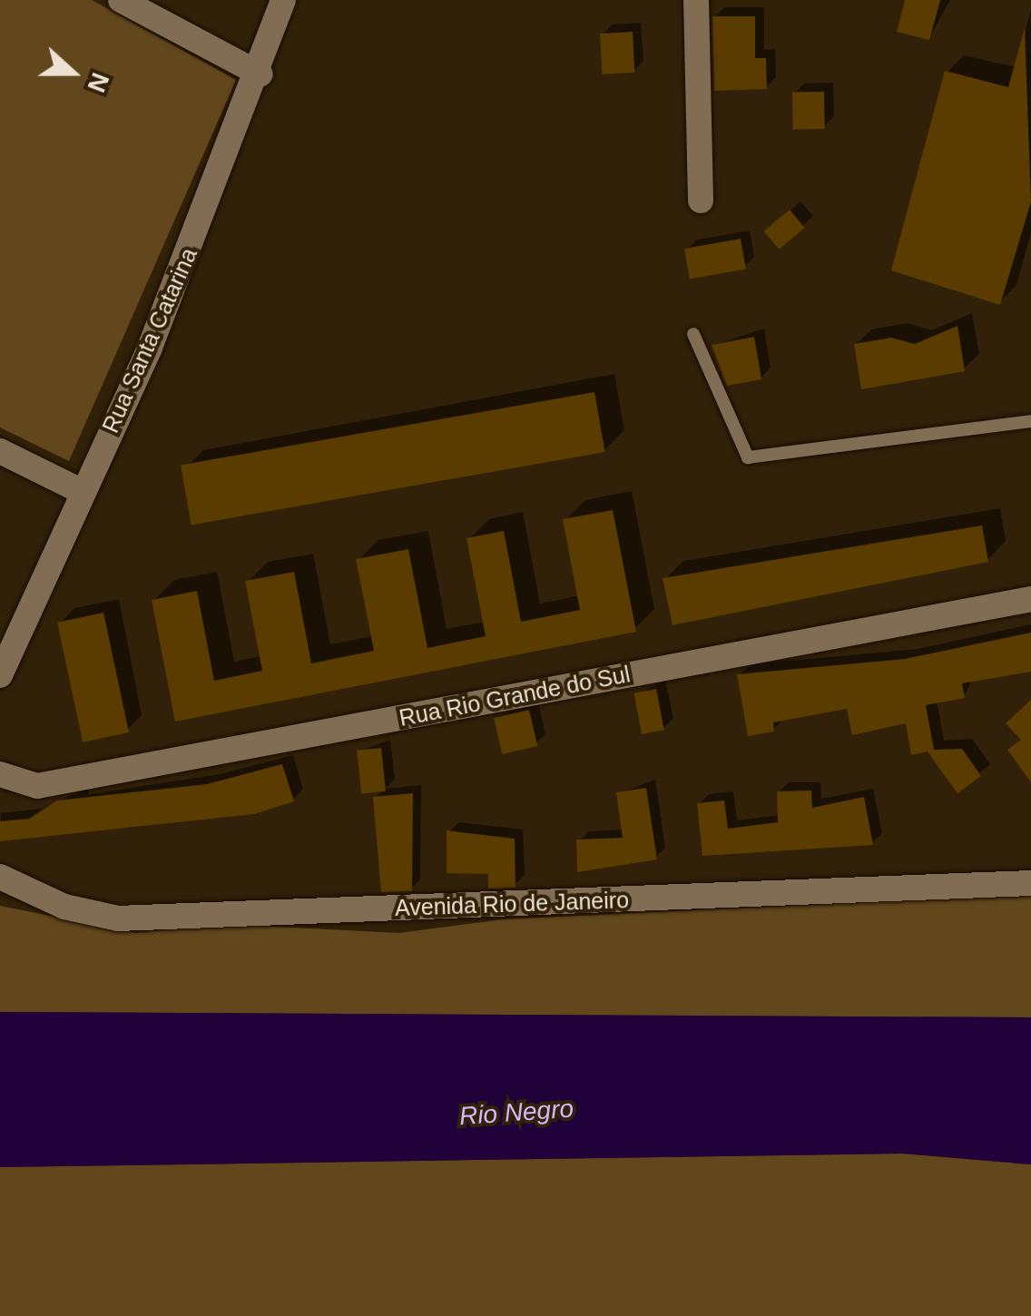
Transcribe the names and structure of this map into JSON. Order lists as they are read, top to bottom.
{
  "streets": {
    "street": ["Rua Santa Catarina", "Rua Rio Grande do Sul", "Avenida Rio de Janeiro"]
  },
  "water": ["Rio Negro"],
  "north": "right"
}
